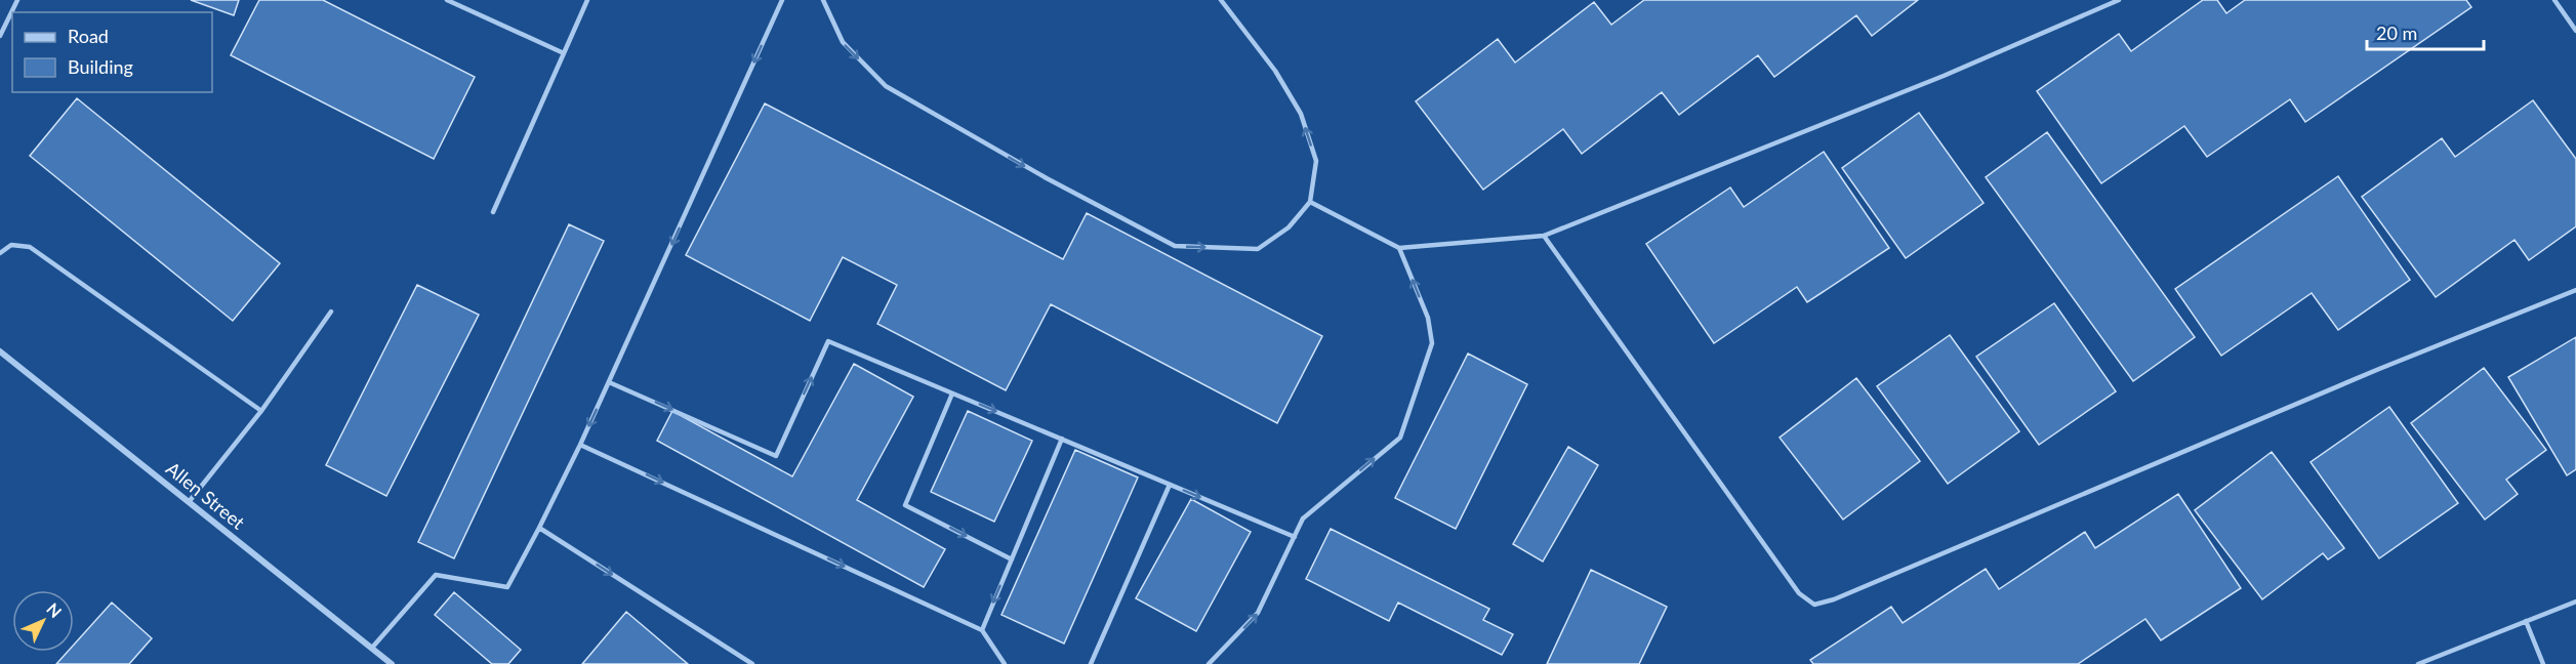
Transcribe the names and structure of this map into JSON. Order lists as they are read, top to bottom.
{
  "streets": {
    "street": ["Allen Street"]
  },
  "legend": ["Road", "Building"],
  "scale_bar": "20 m",
  "north": "top right"
}
